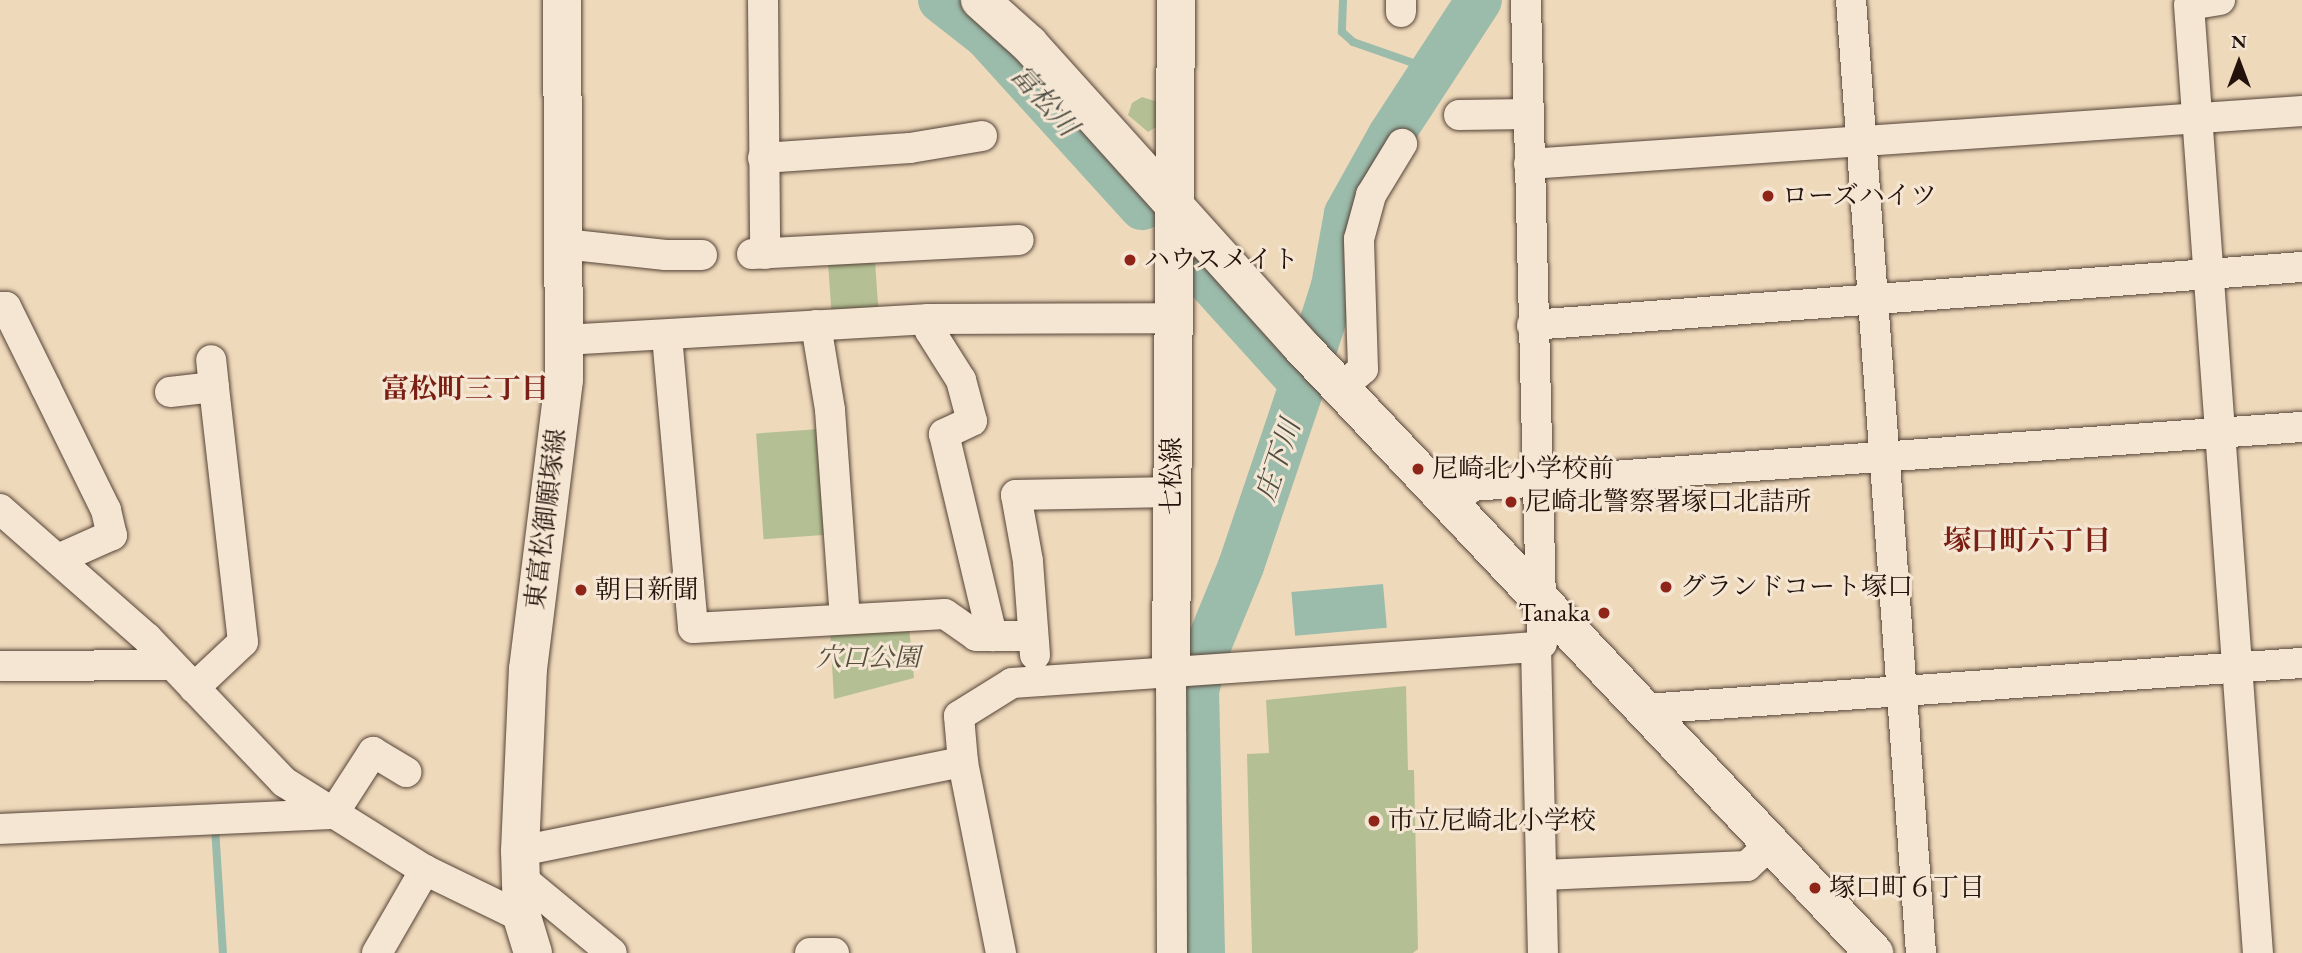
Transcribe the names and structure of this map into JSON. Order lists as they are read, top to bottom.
{
  "streets": {
    "street": ["七松線", "東富松御願塚線"]
  },
  "districts": ["富松町三丁目", "塚口町六丁目"],
  "water": ["富松川", "庄下川"],
  "parks": ["穴口公園"],
  "places": [
    "ローズハイツ",
    "ハウスメイト",
    "尼崎北小学校前",
    "尼崎北警察署塚口北詰所",
    "グランドコート塚口",
    "朝日新聞",
    "Tanaka",
    "市立尼崎北小学校",
    "塚口町６丁目"
  ],
  "north": "top"
}
